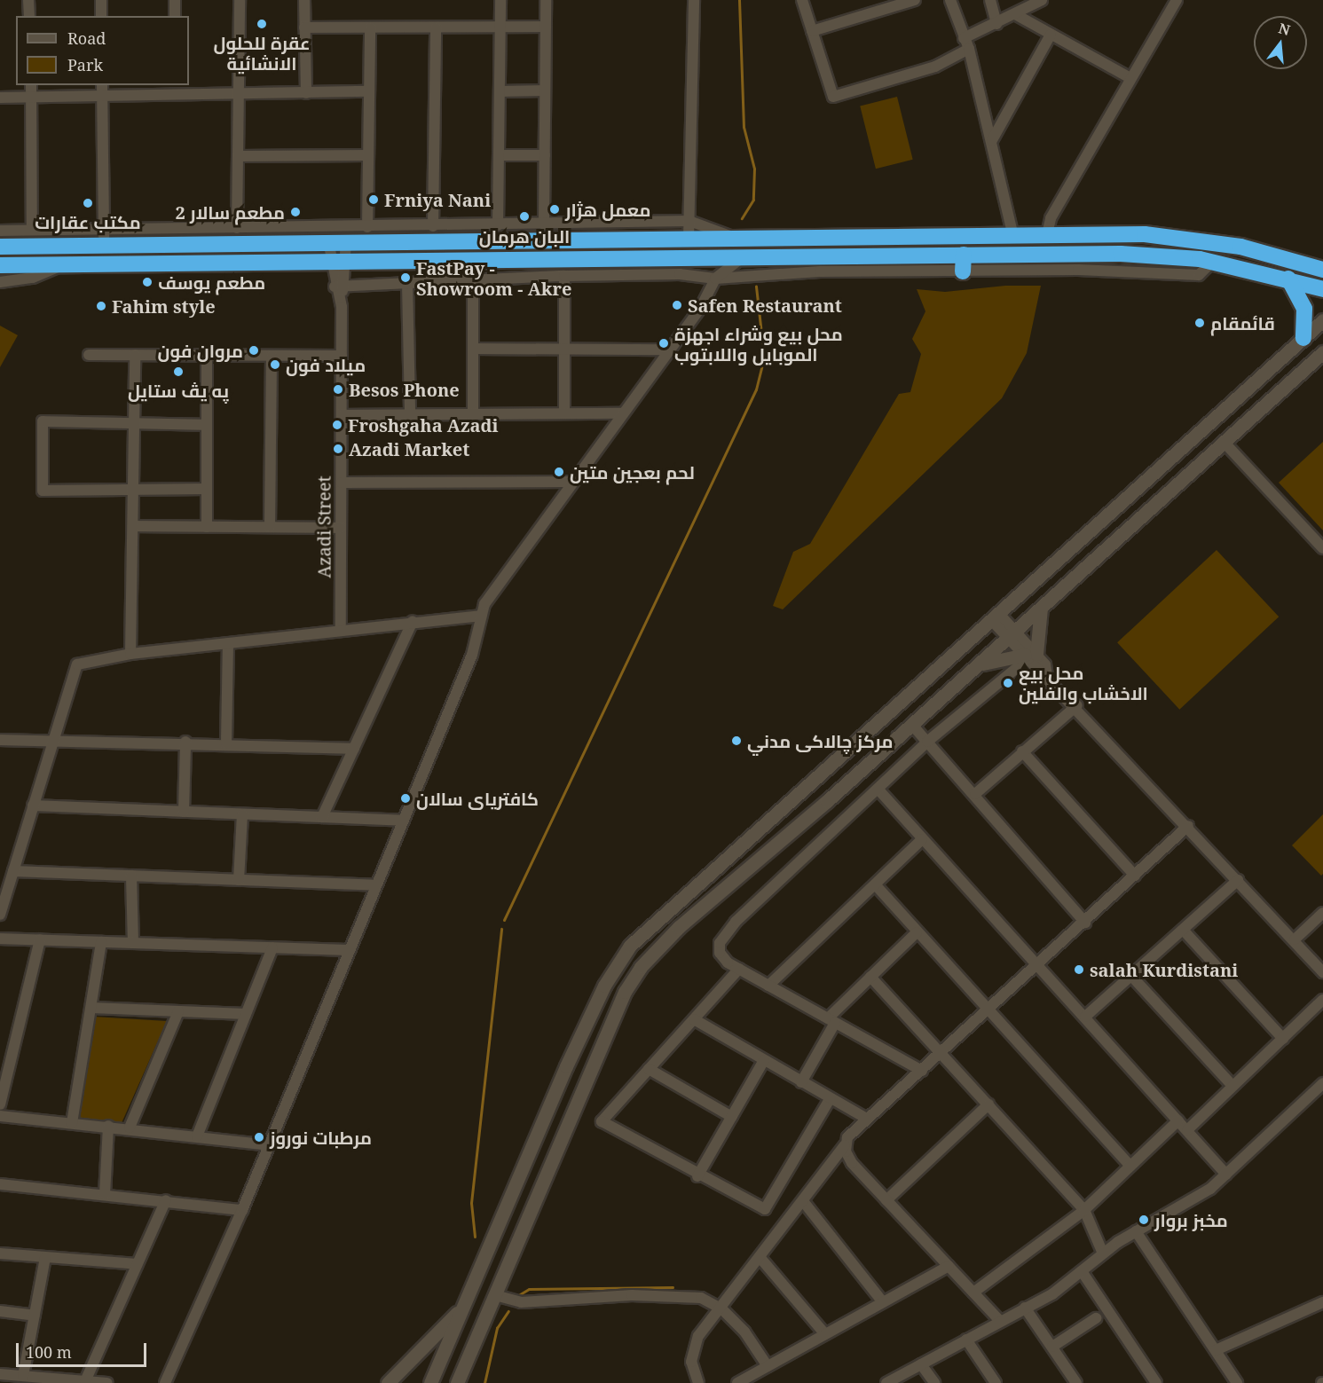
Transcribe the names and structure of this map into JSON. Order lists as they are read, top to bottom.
{
  "streets": {
    "street": ["Azadi Street"]
  },
  "places": [
    "عقرة للحلول الانشائیة",
    "Frniya Nani",
    "مكتب عقارات",
    "معمل هژار",
    "مطعم سالار 2",
    "البان هرمان",
    "FastPay - Showroom - Akre",
    "مطعم يوسف",
    "Safen Restaurant",
    "Fahim style",
    "قائمقام",
    "محل بيع وشراء اجهزة الموبايل واللابتوب",
    "مروان فون",
    "ميلاد فون",
    "په يڤ ستايل",
    "Besos Phone",
    "Froshgaha Azadi",
    "Azadi Market",
    "لحم بعجين متين",
    "محل بيع الاخشاب والفلين",
    "مركز چالاکى مدني",
    "کافتریای سالان",
    "salah Kurdistani",
    "مرطبات نوروز",
    "مخبز بروار"
  ],
  "legend": ["Road", "Park"],
  "scale_bar": "100 m",
  "north": "top"
}
